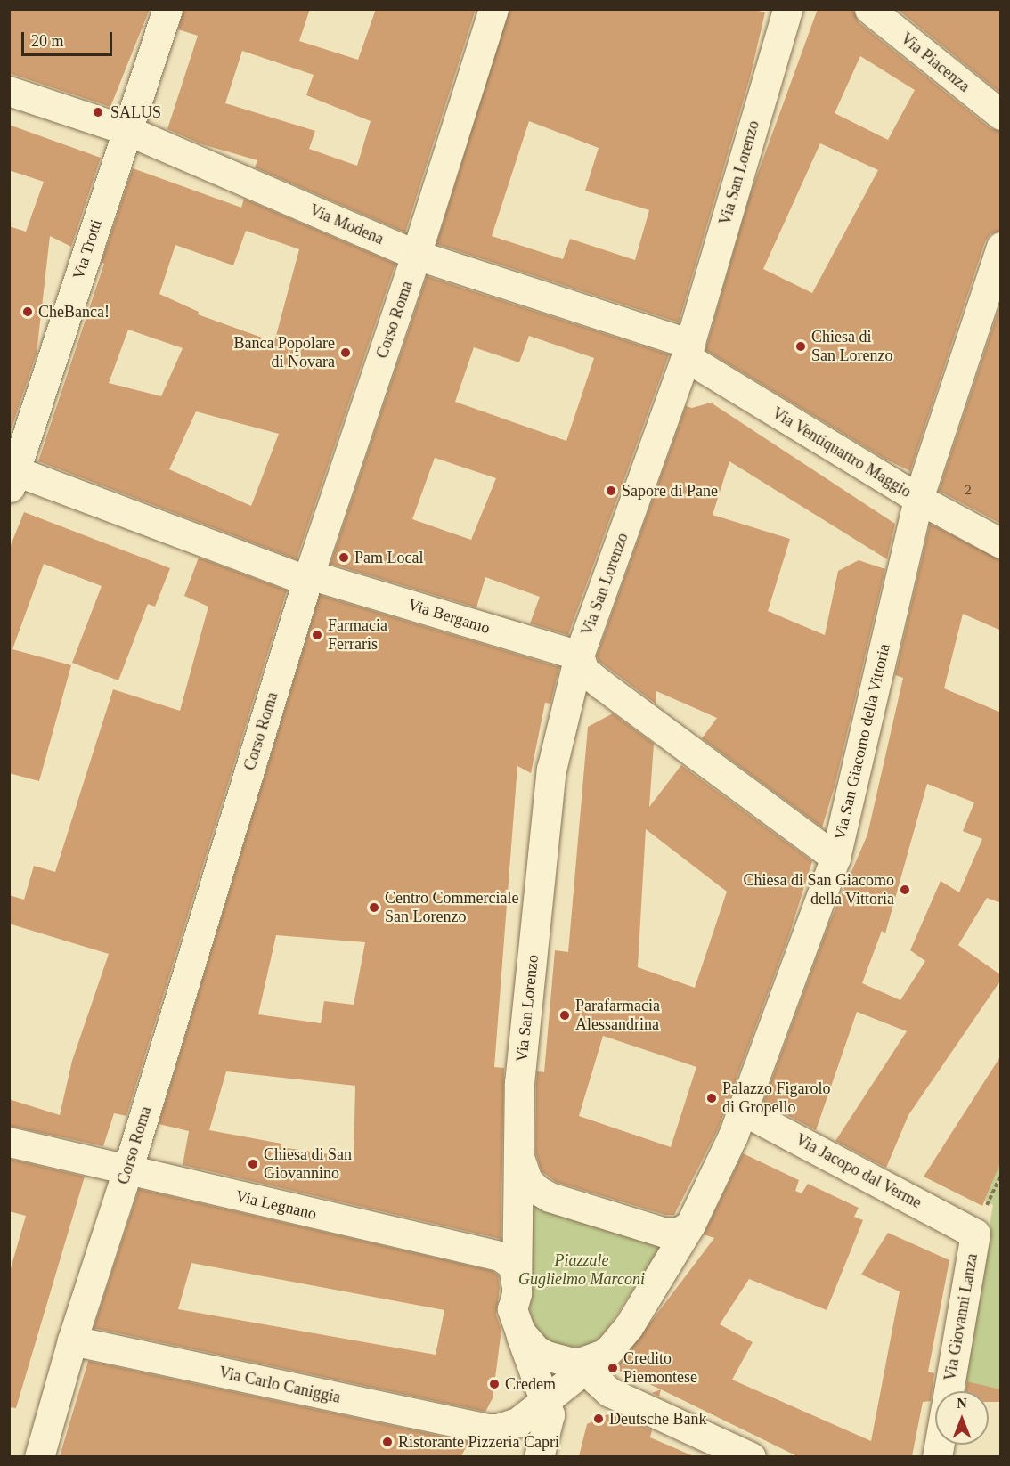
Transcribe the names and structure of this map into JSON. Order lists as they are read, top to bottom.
{
  "streets": {
    "street": [
      "Via Piacenza",
      "Via San Lorenzo",
      "Via Modena",
      "Via Trotti",
      "Corso Roma",
      "Via Ventiquattro Maggio",
      "Via Bergamo",
      "Via San Giacomo della Vittoria",
      "Via Jacopo dal Verme",
      "Via Legnano",
      "Via Giovanni Lanza",
      "Via Carlo Caniggia"
    ]
  },
  "crossings": [
    ["Via San Lorenzo", "Via Modena"],
    ["Via San Lorenzo", "Via Ventiquattro Maggio"],
    ["Via San Lorenzo", "Via Bergamo"],
    ["Via San Lorenzo", "Via Legnano"],
    ["Via Modena", "Via Trotti"],
    ["Via Modena", "Corso Roma"],
    ["Via Modena", "Via Ventiquattro Maggio"],
    ["Via Trotti", "Via Bergamo"],
    ["Corso Roma", "Via Bergamo"],
    ["Corso Roma", "Via Legnano"],
    ["Corso Roma", "Via Carlo Caniggia"],
    ["Via Ventiquattro Maggio", "Via San Giacomo della Vittoria"],
    ["Via San Giacomo della Vittoria", "Via Jacopo dal Verme"],
    ["Via Jacopo dal Verme", "Via Giovanni Lanza"]
  ],
  "parks": ["Piazzale Guglielmo Marconi"],
  "places": [
    "SALUS",
    "CheBanca!",
    "Chiesa di San Lorenzo",
    "Banca Popolare di Novara",
    "Sapore di Pane",
    "Pam Local",
    "Farmacia Ferraris",
    "Chiesa di San Giacomo della Vittoria",
    "Centro Commerciale San Lorenzo",
    "Parafarmacia Alessandrina",
    "Palazzo Figarolo di Gropello",
    "Chiesa di San Giovannino",
    "Credito Piemontese",
    "Credem",
    "Deutsche Bank",
    "Ristorante Pizzeria Capri"
  ],
  "house_numbers": ["2"],
  "scale_bar": "20 m",
  "north": "top"
}
